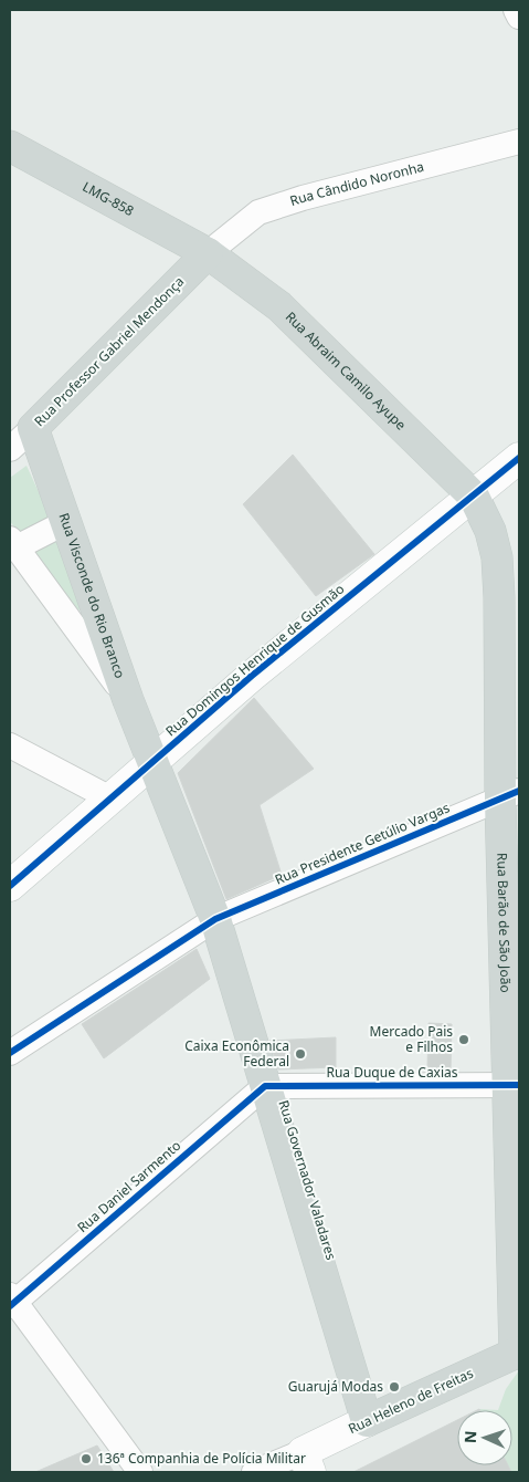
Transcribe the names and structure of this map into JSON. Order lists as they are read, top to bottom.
{
  "streets": {
    "main road": [
      "LMG-858",
      "Rua Professor Gabriel Mendonça",
      "Rua Abraim Camilo Ayupe",
      "Rua Visconde do Rio Branco",
      "Rua Barão de São João",
      "Rua Governador Valadares",
      "Rua Heleno de Freitas"
    ],
    "street": [
      "Rua Cândido Noronha",
      "Rua Domingos Henrique de Gusmão",
      "Rua Presidente Getúlio Vargas",
      "Rua Duque de Caxias",
      "Rua Daniel Sarmento"
    ]
  },
  "crossings": [
    ["Rua Cândido Noronha", "LMG-858"],
    ["Rua Cândido Noronha", "Rua Professor Gabriel Mendonça"],
    ["Rua Cândido Noronha", "Rua Abraim Camilo Ayupe"],
    ["LMG-858", "Rua Professor Gabriel Mendonça"],
    ["LMG-858", "Rua Abraim Camilo Ayupe"],
    ["Rua Professor Gabriel Mendonça", "Rua Abraim Camilo Ayupe"],
    ["Rua Professor Gabriel Mendonça", "Rua Visconde do Rio Branco"],
    ["Rua Abraim Camilo Ayupe", "Rua Domingos Henrique de Gusmão"],
    ["Rua Abraim Camilo Ayupe", "Rua Barão de São João"],
    ["Rua Visconde do Rio Branco", "Rua Domingos Henrique de Gusmão"],
    ["Rua Visconde do Rio Branco", "Rua Governador Valadares"],
    ["Rua Domingos Henrique de Gusmão", "Rua Barão de São João"],
    ["Rua Domingos Henrique de Gusmão", "Rua Governador Valadares"],
    ["Rua Presidente Getúlio Vargas", "Rua Barão de São João"],
    ["Rua Presidente Getúlio Vargas", "Rua Governador Valadares"],
    ["Rua Barão de São João", "Rua Duque de Caxias"],
    ["Rua Barão de São João", "Rua Heleno de Freitas"],
    ["Rua Duque de Caxias", "Rua Governador Valadares"],
    ["Rua Duque de Caxias", "Rua Daniel Sarmento"],
    ["Rua Governador Valadares", "Rua Daniel Sarmento"],
    ["Rua Governador Valadares", "Rua Heleno de Freitas"]
  ],
  "places": [
    "Mercado Pais e Filhos",
    "Caixa Econômica Federal",
    "Guarujá Modas",
    "136ª Companhia de Polícia Militar"
  ],
  "north": "left"
}
